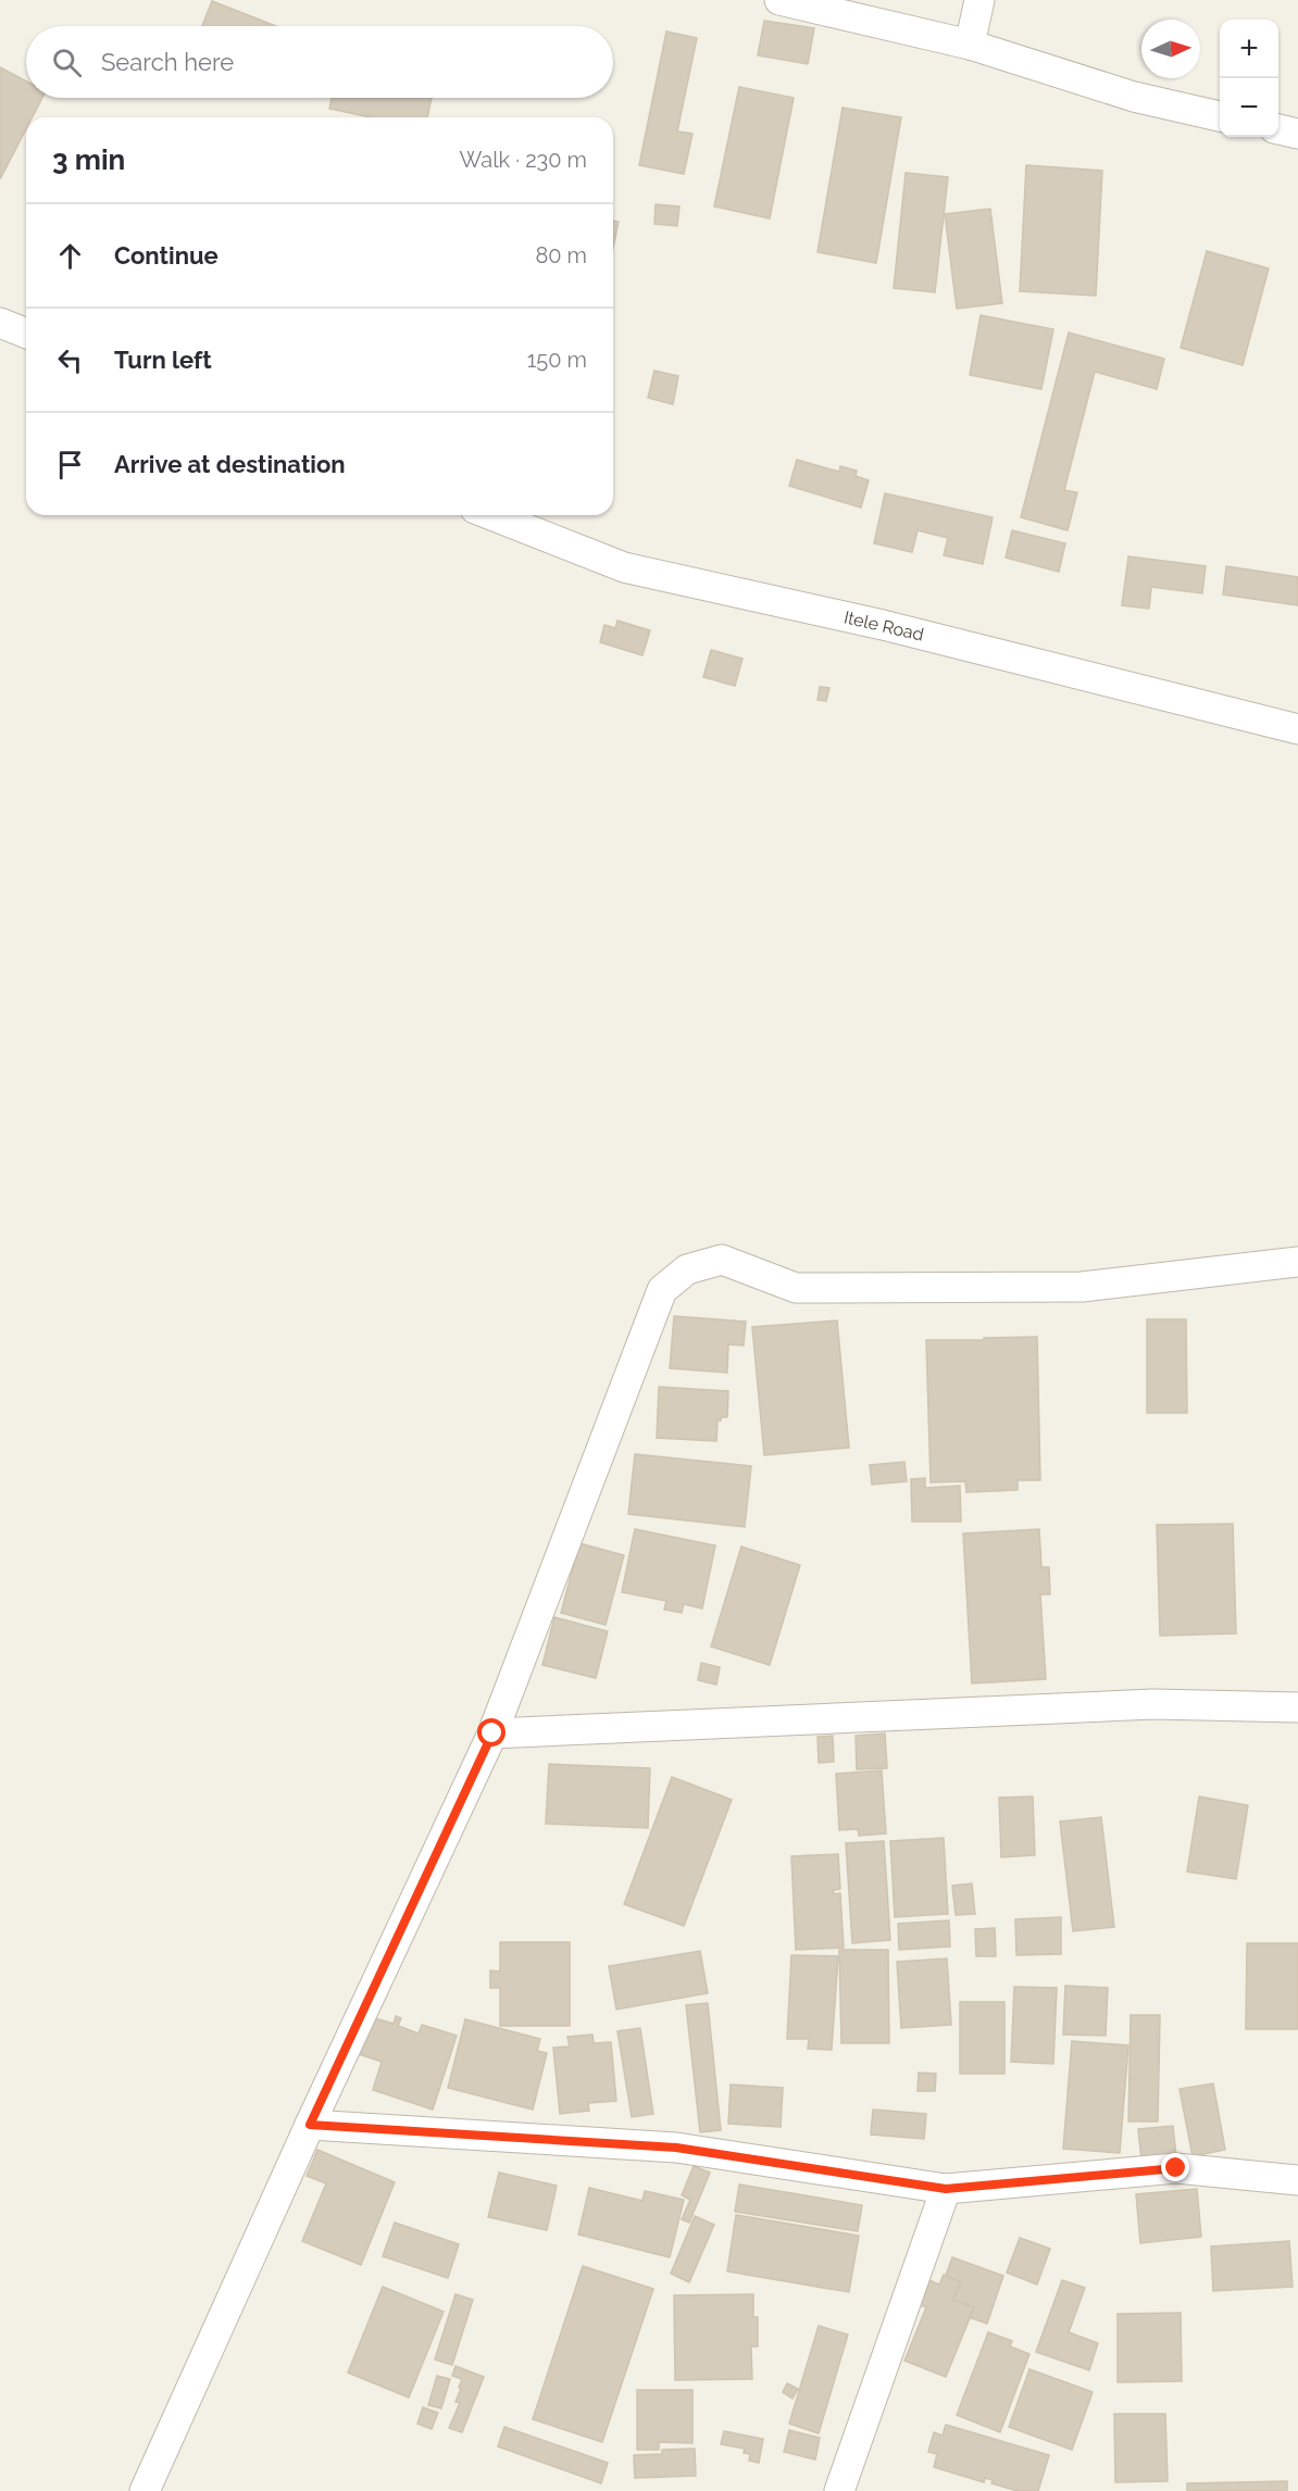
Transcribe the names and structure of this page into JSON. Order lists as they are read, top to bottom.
{
  "streets": {
    "street": ["Itele Road"]
  },
  "north": "right",
  "page": {
    "map_buttons": ["+", "−"],
    "search": "Search here",
    "heading": ["3 min", "Walk · 230 m"],
    "list": [
      ["Continue", "80 m"],
      ["Turn left", "150 m"],
      "Arrive at destination"
    ]
  }
}
